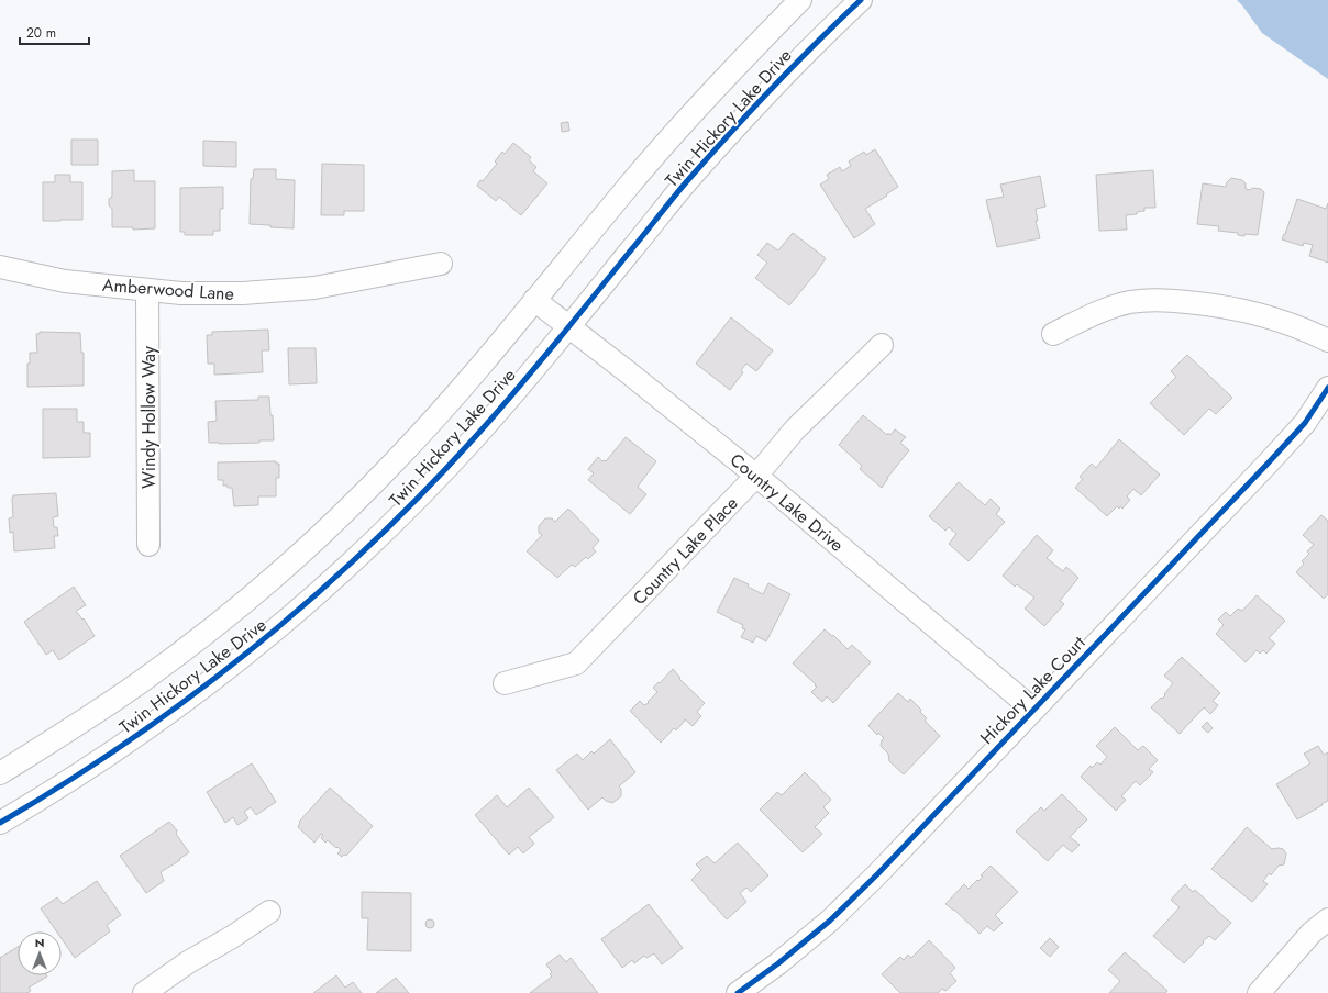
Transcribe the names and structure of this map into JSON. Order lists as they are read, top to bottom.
{
  "streets": {
    "street": [
      "Twin Hickory Lake Drive",
      "Amberwood Lane",
      "Windy Hollow Way",
      "Country Lake Drive",
      "Country Lake Place",
      "Hickory Lake Court"
    ]
  },
  "crossings": [
    ["Twin Hickory Lake Drive", "Country Lake Drive"],
    ["Amberwood Lane", "Windy Hollow Way"],
    ["Country Lake Drive", "Country Lake Place"],
    ["Country Lake Drive", "Hickory Lake Court"]
  ],
  "scale_bar": "20 m",
  "north": "top"
}
